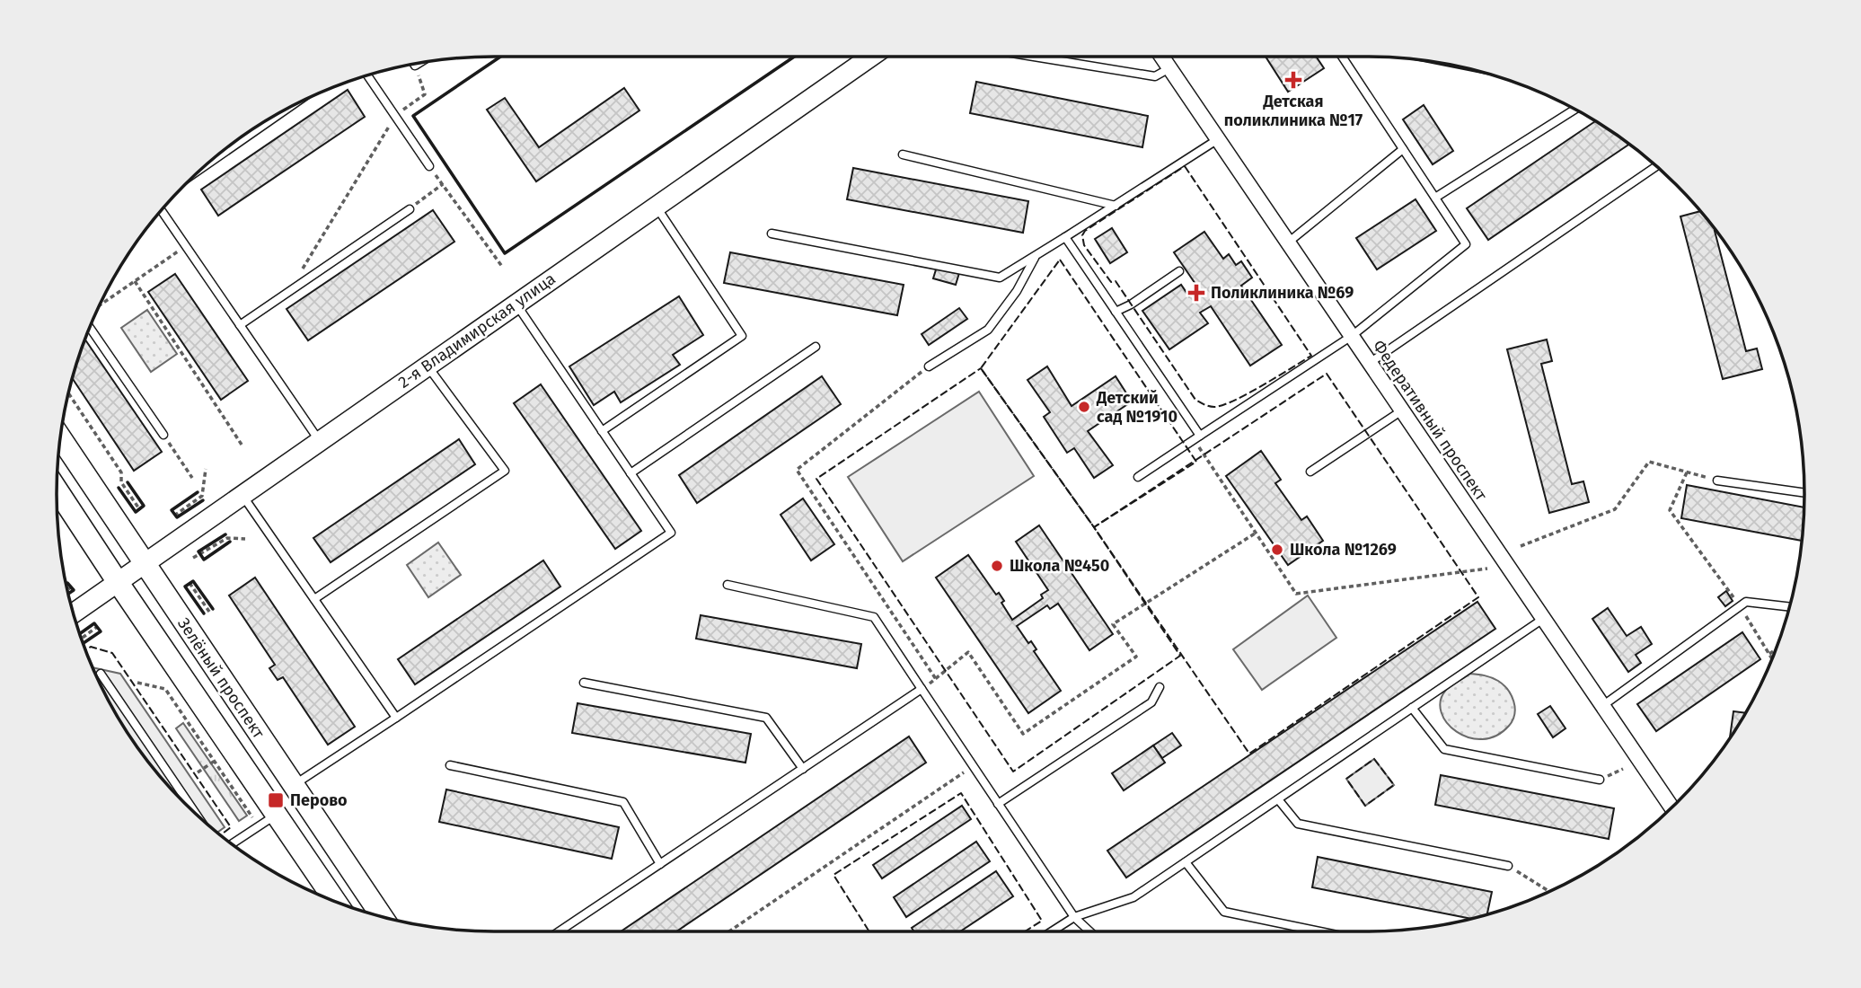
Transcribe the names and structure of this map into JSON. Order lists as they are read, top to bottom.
{
  "streets": {
    "main road": ["Зелёный проспект"],
    "street": ["2-я Владимирская улица", "Федеративный проспект"]
  },
  "crossings": [
    ["2-я Владимирская улица", "Зелёный проспект"]
  ],
  "places": {
    "health": ["Детская поликлиника №17", "Поликлиника №69"],
    "other": ["Детский сад №1910", "Школа №1269", "Школа №450"],
    "transit": ["Перово"]
  }
}
